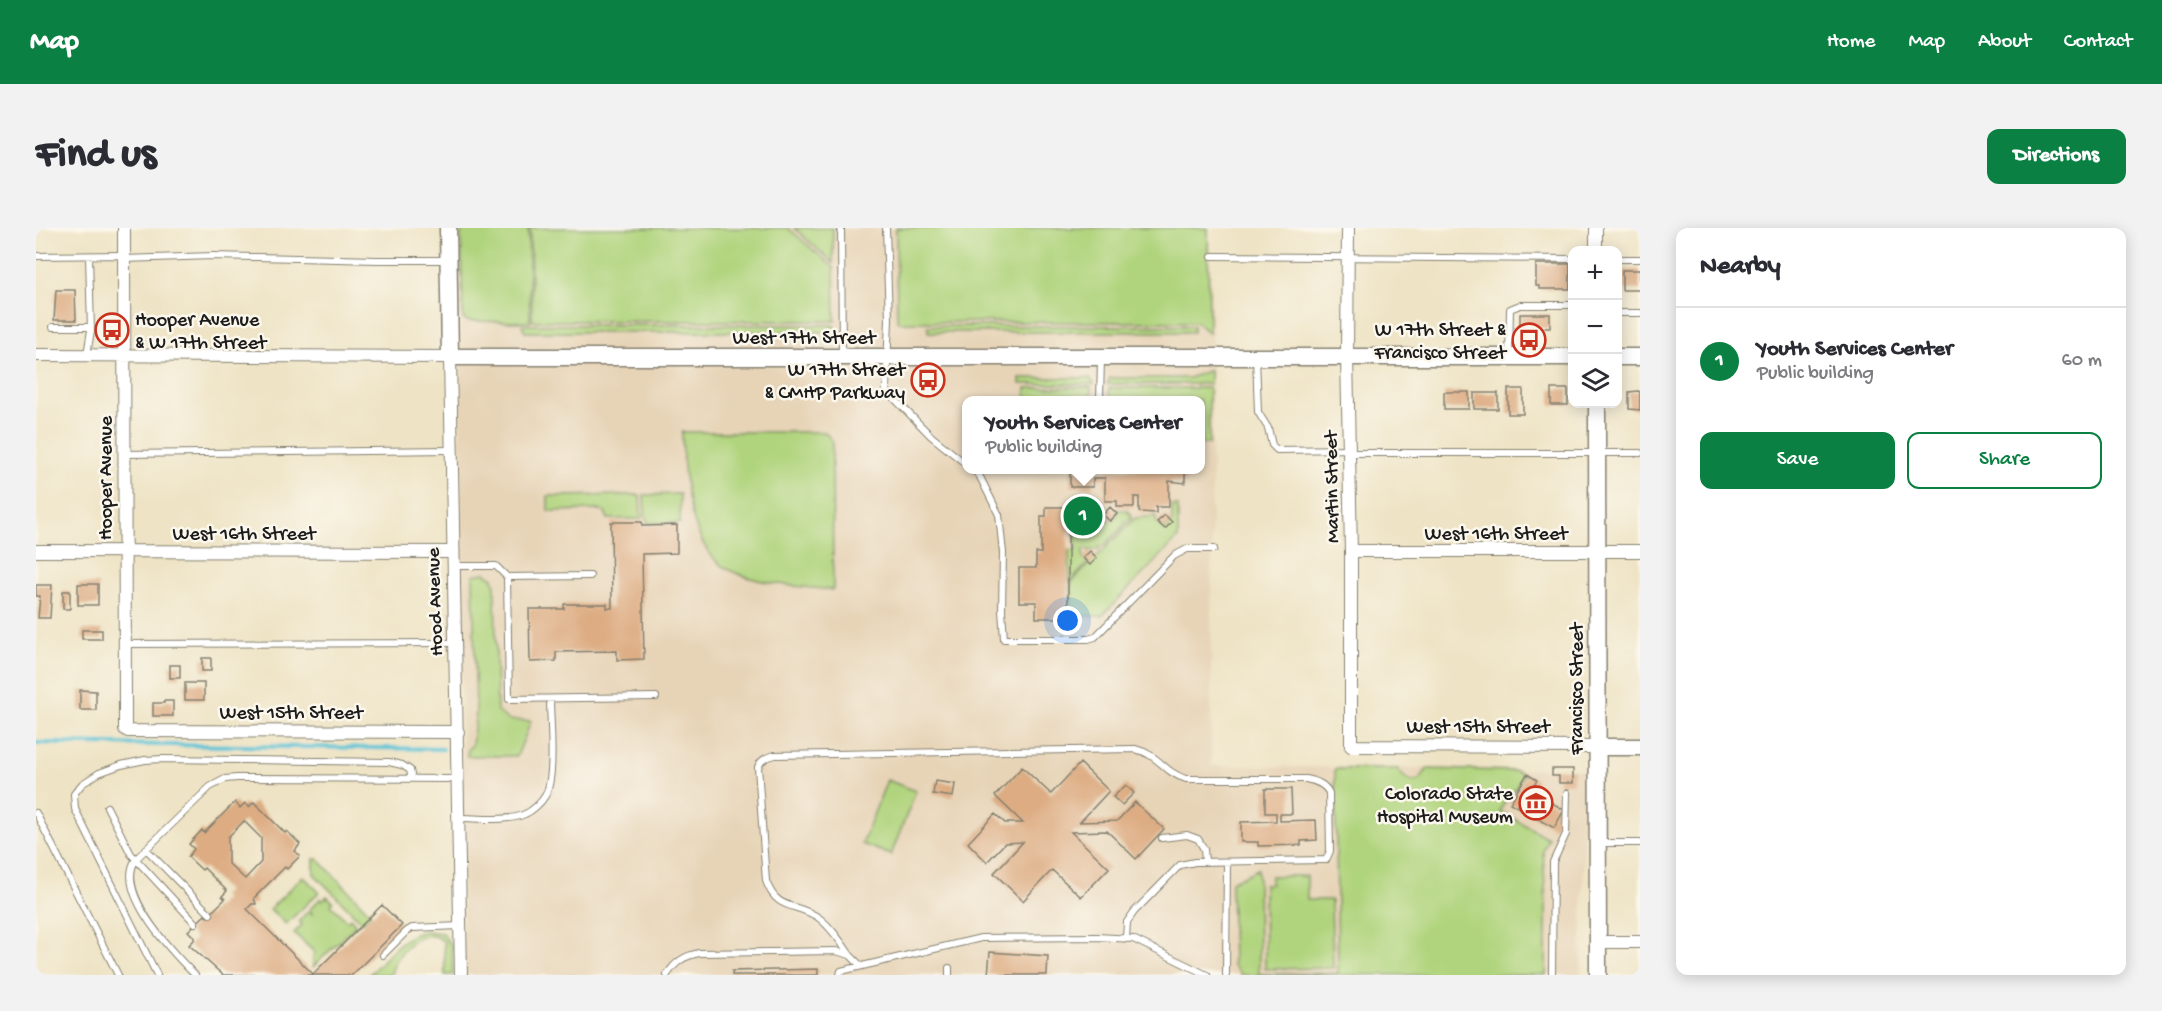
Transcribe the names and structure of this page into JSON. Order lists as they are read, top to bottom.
{
  "streets": {
    "street": [
      "West 17th Street",
      "Hooper Avenue",
      "Martin Street",
      "West 16th Street",
      "Hood Avenue",
      "Francisco Street",
      "West 15th Street"
    ]
  },
  "crossings": [
    ["West 17th Street", "Hooper Avenue"],
    ["West 17th Street", "Martin Street"],
    ["West 17th Street", "Hood Avenue"],
    ["Hooper Avenue", "West 16th Street"],
    ["Hooper Avenue", "West 15th Street"],
    ["Martin Street", "West 16th Street"],
    ["Martin Street", "West 15th Street"],
    ["West 16th Street", "Hood Avenue"],
    ["West 16th Street", "Francisco Street"],
    ["Hood Avenue", "West 15th Street"],
    ["Francisco Street", "West 15th Street"]
  ],
  "places": {
    "bus stop": ["Hooper Avenue & W 17th Street", "W 17th Street & Francisco Street", "W 17th Street & CMHP Parkway"],
    "museum": ["Colorado State Hospital Museum"]
  },
  "page": {
    "header": "Map",
    "nav": [
      "Home",
      "Map",
      "About",
      "Contact"
    ],
    "buttons": [
      "Directions",
      ["Save", "Share"]
    ],
    "title": "Find us",
    "heading": "Nearby",
    "map_buttons": ["+", "−"],
    "list": [
      {
        "mark": "1",
        "name": "Youth Services Center",
        "note": "Public building",
        "value": "60 m"
      }
    ],
    "popup": ["Youth Services Center", "Public building"],
    "pins": "1"
  }
}
